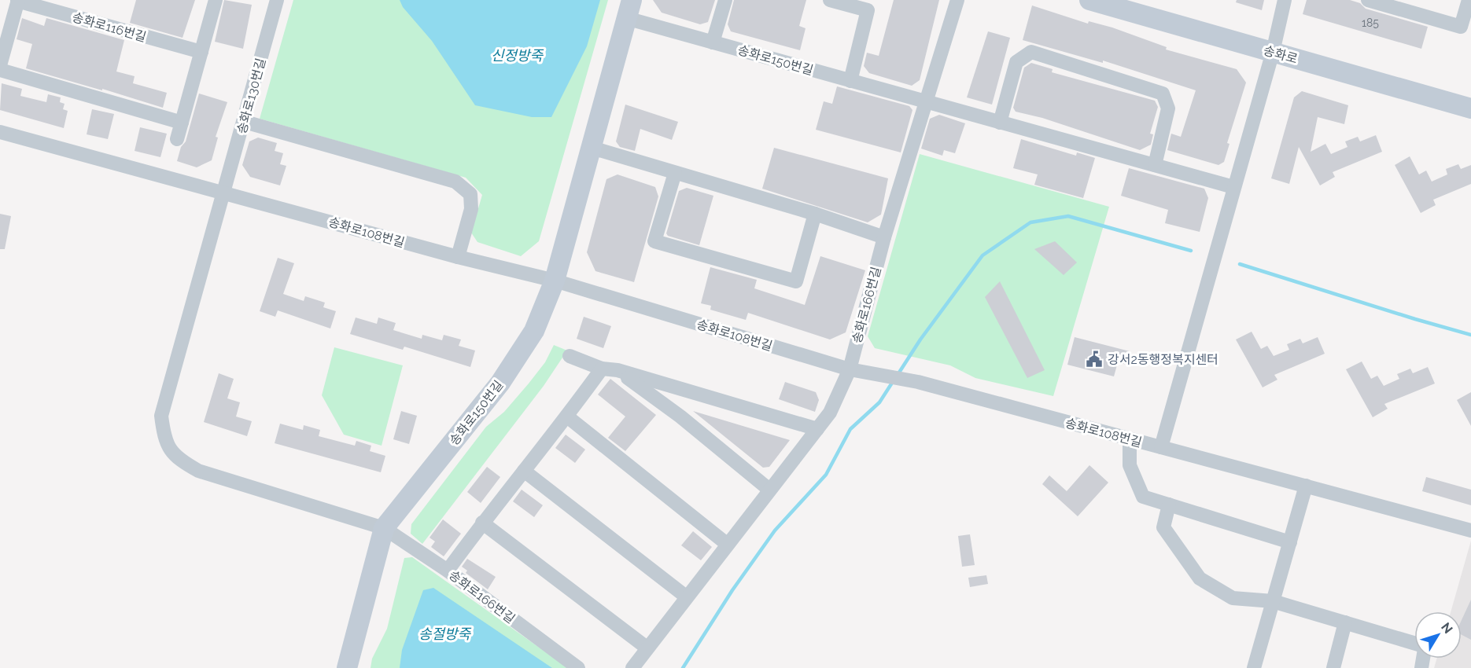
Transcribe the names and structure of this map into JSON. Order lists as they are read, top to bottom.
{
  "streets": {
    "street": [
      "송화로116번길",
      "송화로",
      "송화로150번길",
      "송화로130번길",
      "송화로108번길",
      "송화로166번길"
    ]
  },
  "crossings": [
    ["송화로150번길", "송화로130번길"],
    ["송화로150번길", "송화로108번길"],
    ["송화로150번길", "송화로166번길"],
    ["송화로130번길", "송화로108번길"],
    ["송화로130번길", "송화로166번길"],
    ["송화로108번길", "송화로166번길"]
  ],
  "water": ["신정방죽", "송절방죽"],
  "places": {
    "public building": ["강서2동행정복지센터"]
  },
  "house_numbers": ["185"],
  "north": "top right"
}
